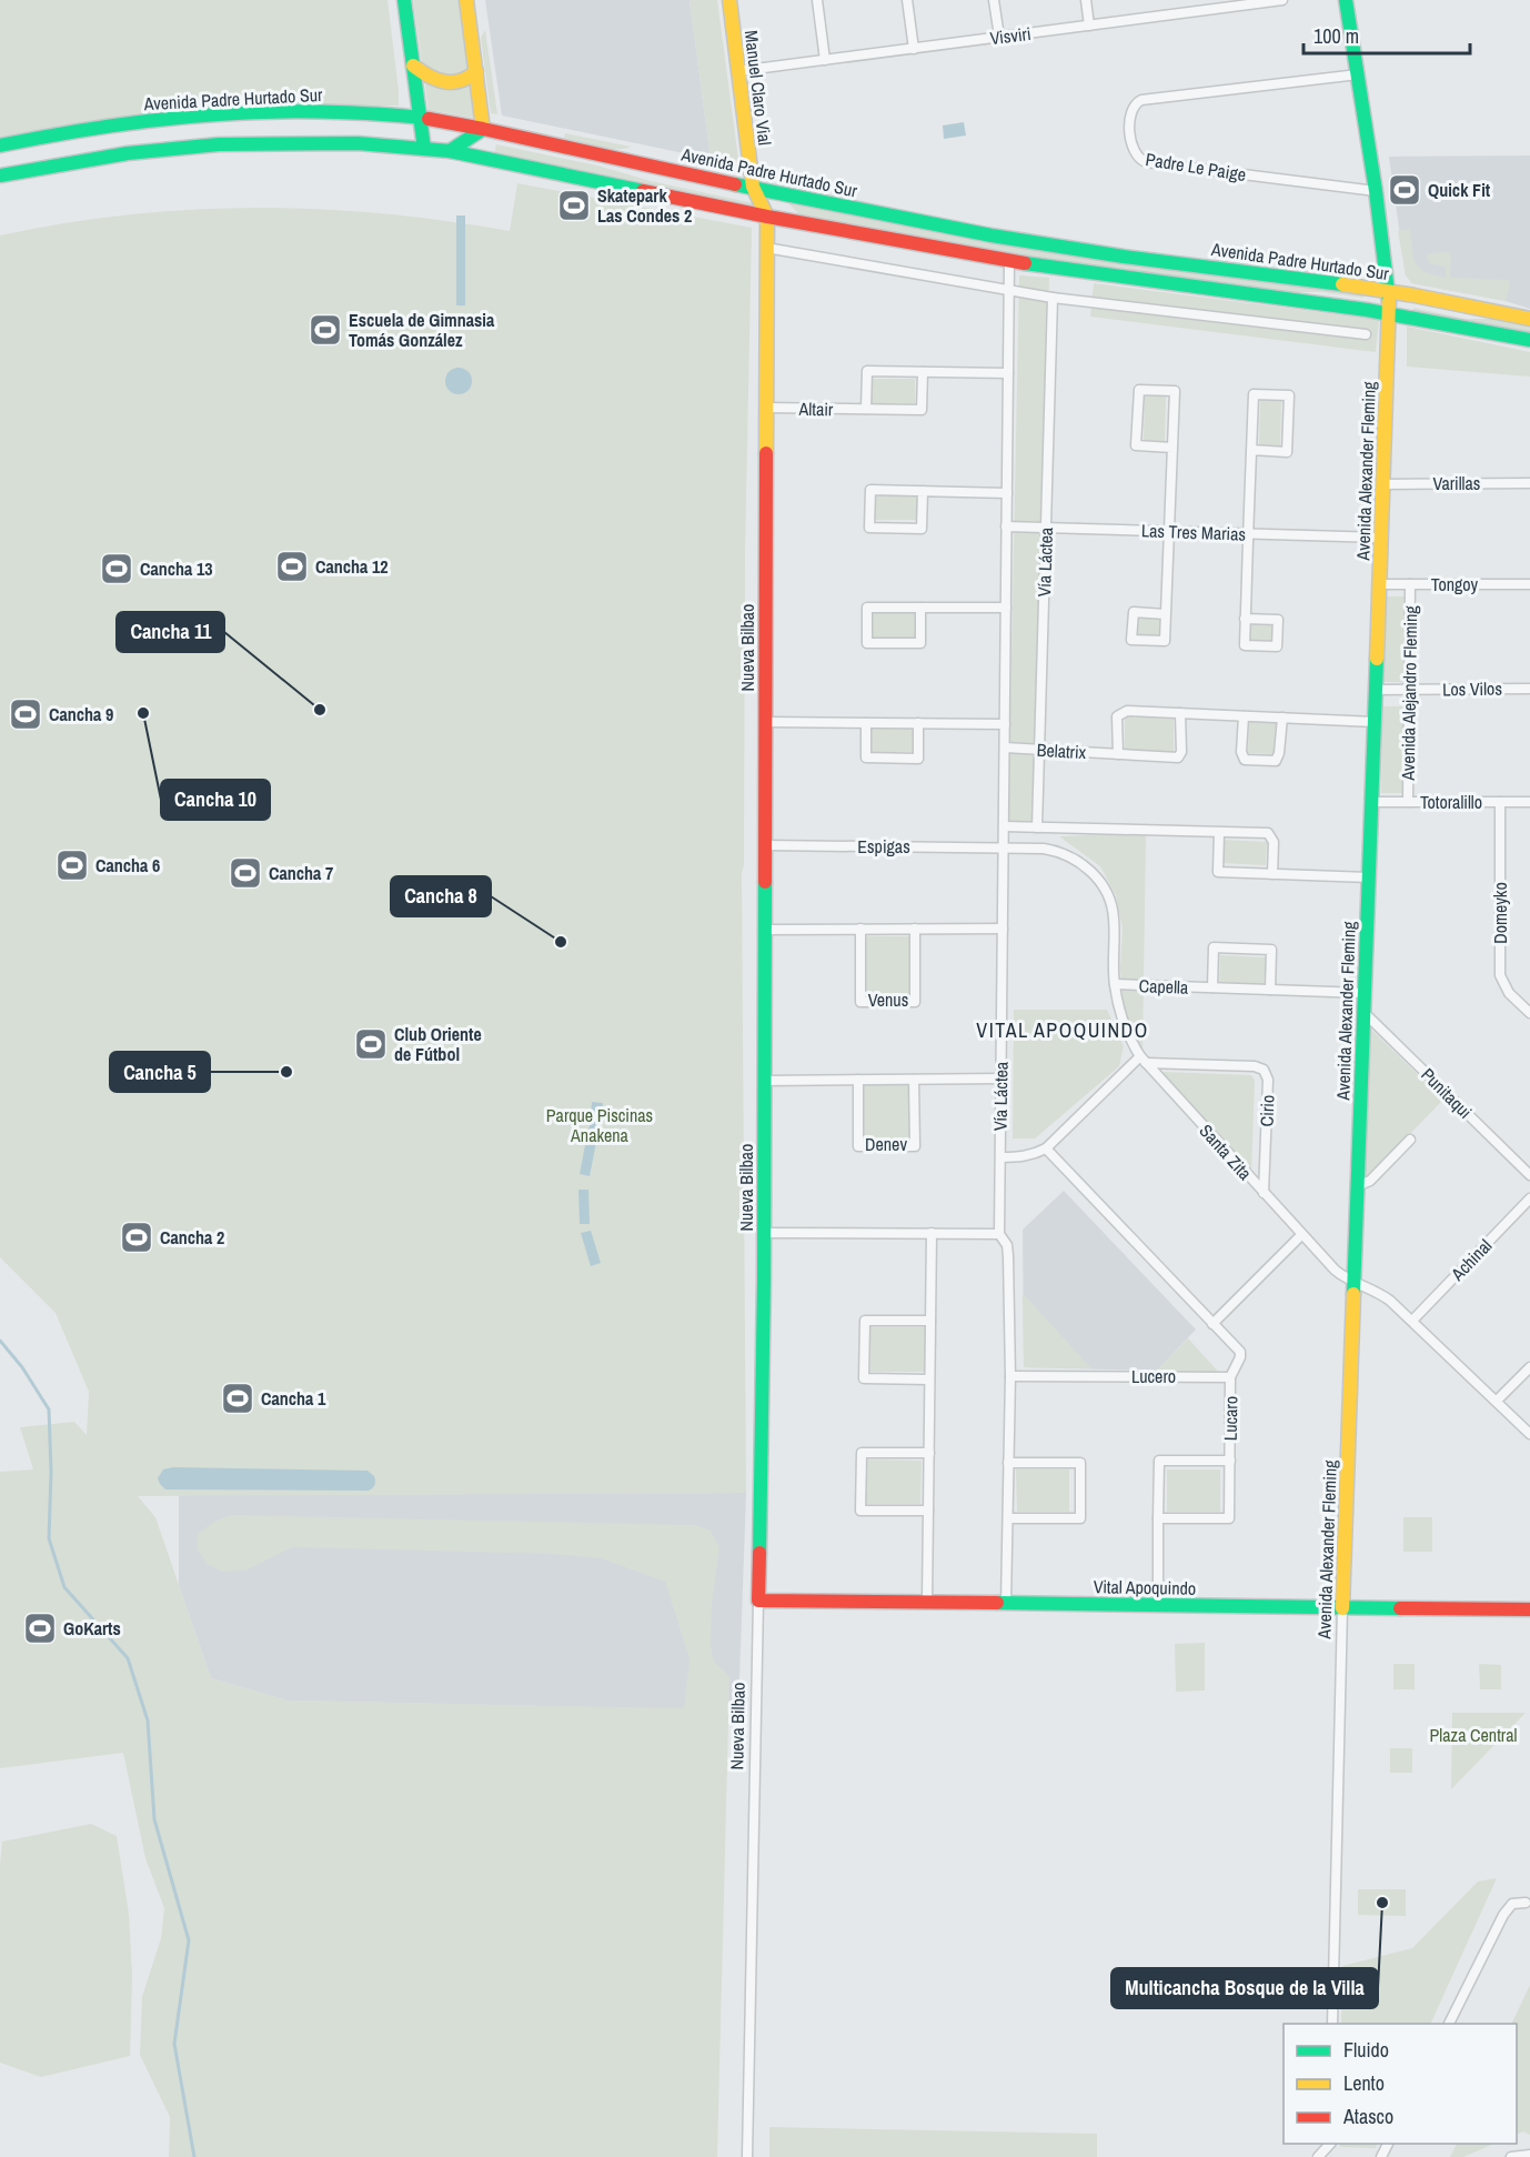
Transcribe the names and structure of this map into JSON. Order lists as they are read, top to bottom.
{
  "streets": {
    "main road": [
      "Manuel Claro Vial",
      "Avenida Padre Hurtado Sur",
      "Avenida Alexander Fleming",
      "Nueva Bilbao",
      "Vital Apoquindo"
    ],
    "street": [
      "Visviri",
      "Padre Le Paige",
      "Altair",
      "Varillas",
      "Las Tres Marias",
      "Vía Láctea",
      "Tongoy",
      "Los Vilos",
      "Avenida Alejandro Fleming",
      "Belatrix",
      "Totoralillo",
      "Espigas",
      "Domeyko",
      "Capella",
      "Venus",
      "Punitaqui",
      "Cirio",
      "Denev",
      "Santa Zita",
      "Achinal",
      "Lucero",
      "Lucaro"
    ]
  },
  "crossings": [
    ["Visviri", "Manuel Claro Vial"],
    ["Manuel Claro Vial", "Avenida Padre Hurtado Sur"],
    ["Manuel Claro Vial", "Nueva Bilbao"],
    ["Avenida Padre Hurtado Sur", "Avenida Alexander Fleming"],
    ["Padre Le Paige", "Avenida Alexander Fleming"],
    ["Altair", "Nueva Bilbao"],
    ["Avenida Alexander Fleming", "Varillas"],
    ["Avenida Alexander Fleming", "Las Tres Marias"],
    ["Avenida Alexander Fleming", "Tongoy"],
    ["Avenida Alexander Fleming", "Los Vilos"],
    ["Avenida Alexander Fleming", "Totoralillo"],
    ["Avenida Alexander Fleming", "Capella"],
    ["Avenida Alexander Fleming", "Punitaqui"],
    ["Avenida Alexander Fleming", "Santa Zita"],
    ["Avenida Alexander Fleming", "Vital Apoquindo"],
    ["Las Tres Marias", "Vía Láctea"],
    ["Vía Láctea", "Belatrix"],
    ["Vía Láctea", "Espigas"],
    ["Vía Láctea", "Santa Zita"],
    ["Vía Láctea", "Lucero"],
    ["Vía Láctea", "Vital Apoquindo"],
    ["Tongoy", "Avenida Alejandro Fleming"],
    ["Nueva Bilbao", "Espigas"],
    ["Nueva Bilbao", "Vital Apoquindo"],
    ["Los Vilos", "Avenida Alejandro Fleming"],
    ["Avenida Alejandro Fleming", "Totoralillo"],
    ["Totoralillo", "Domeyko"],
    ["Espigas", "Santa Zita"],
    ["Capella", "Santa Zita"],
    ["Cirio", "Santa Zita"],
    ["Santa Zita", "Achinal"],
    ["Lucero", "Lucaro"],
    ["Lucaro", "Vital Apoquindo"]
  ],
  "districts": ["VITAL APOQUINDO"],
  "parks": ["Parque Piscinas Anakena", "Plaza Central"],
  "places": {
    "sports": [
      "Quick Fit",
      "Skatepark Las Condes 2",
      "Escuela de Gimnasia Tomás González",
      "Cancha 12",
      "Cancha 13",
      "Cancha 9",
      "Cancha 6",
      "Cancha 7",
      "Club Oriente de Fútbol",
      "Cancha 2",
      "Cancha 1",
      "GoKarts"
    ],
    "other": [
      "Cancha 11",
      "Cancha 10",
      "Cancha 8",
      "Cancha 5",
      "Multicancha Bosque de la Villa"
    ]
  },
  "legend": ["Fluido", "Lento", "Atasco"],
  "scale_bar": "100 m"
}
